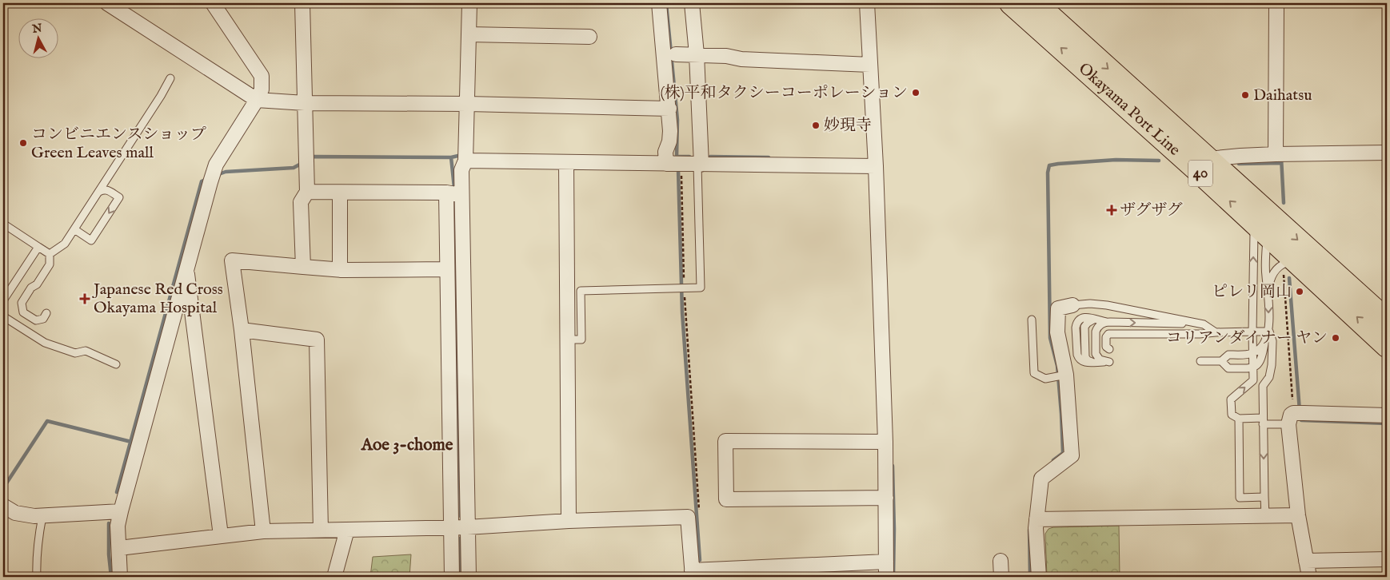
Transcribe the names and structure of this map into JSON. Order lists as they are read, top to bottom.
{
  "streets": {
    "main road": ["Okayama Port Line", "40"]
  },
  "districts": ["Aoe 3-chome"],
  "places": {
    "other": [
      "(株)平和タクシーコーポレーション",
      "Daihatsu",
      "妙現寺",
      "コンビニエンスショップ Green Leaves mall",
      "ピレリ岡山",
      "コリアンダイナー ヤン"
    ],
    "health": ["ザグザグ", "Japanese Red Cross Okayama Hospital"]
  },
  "north": "top"
}
